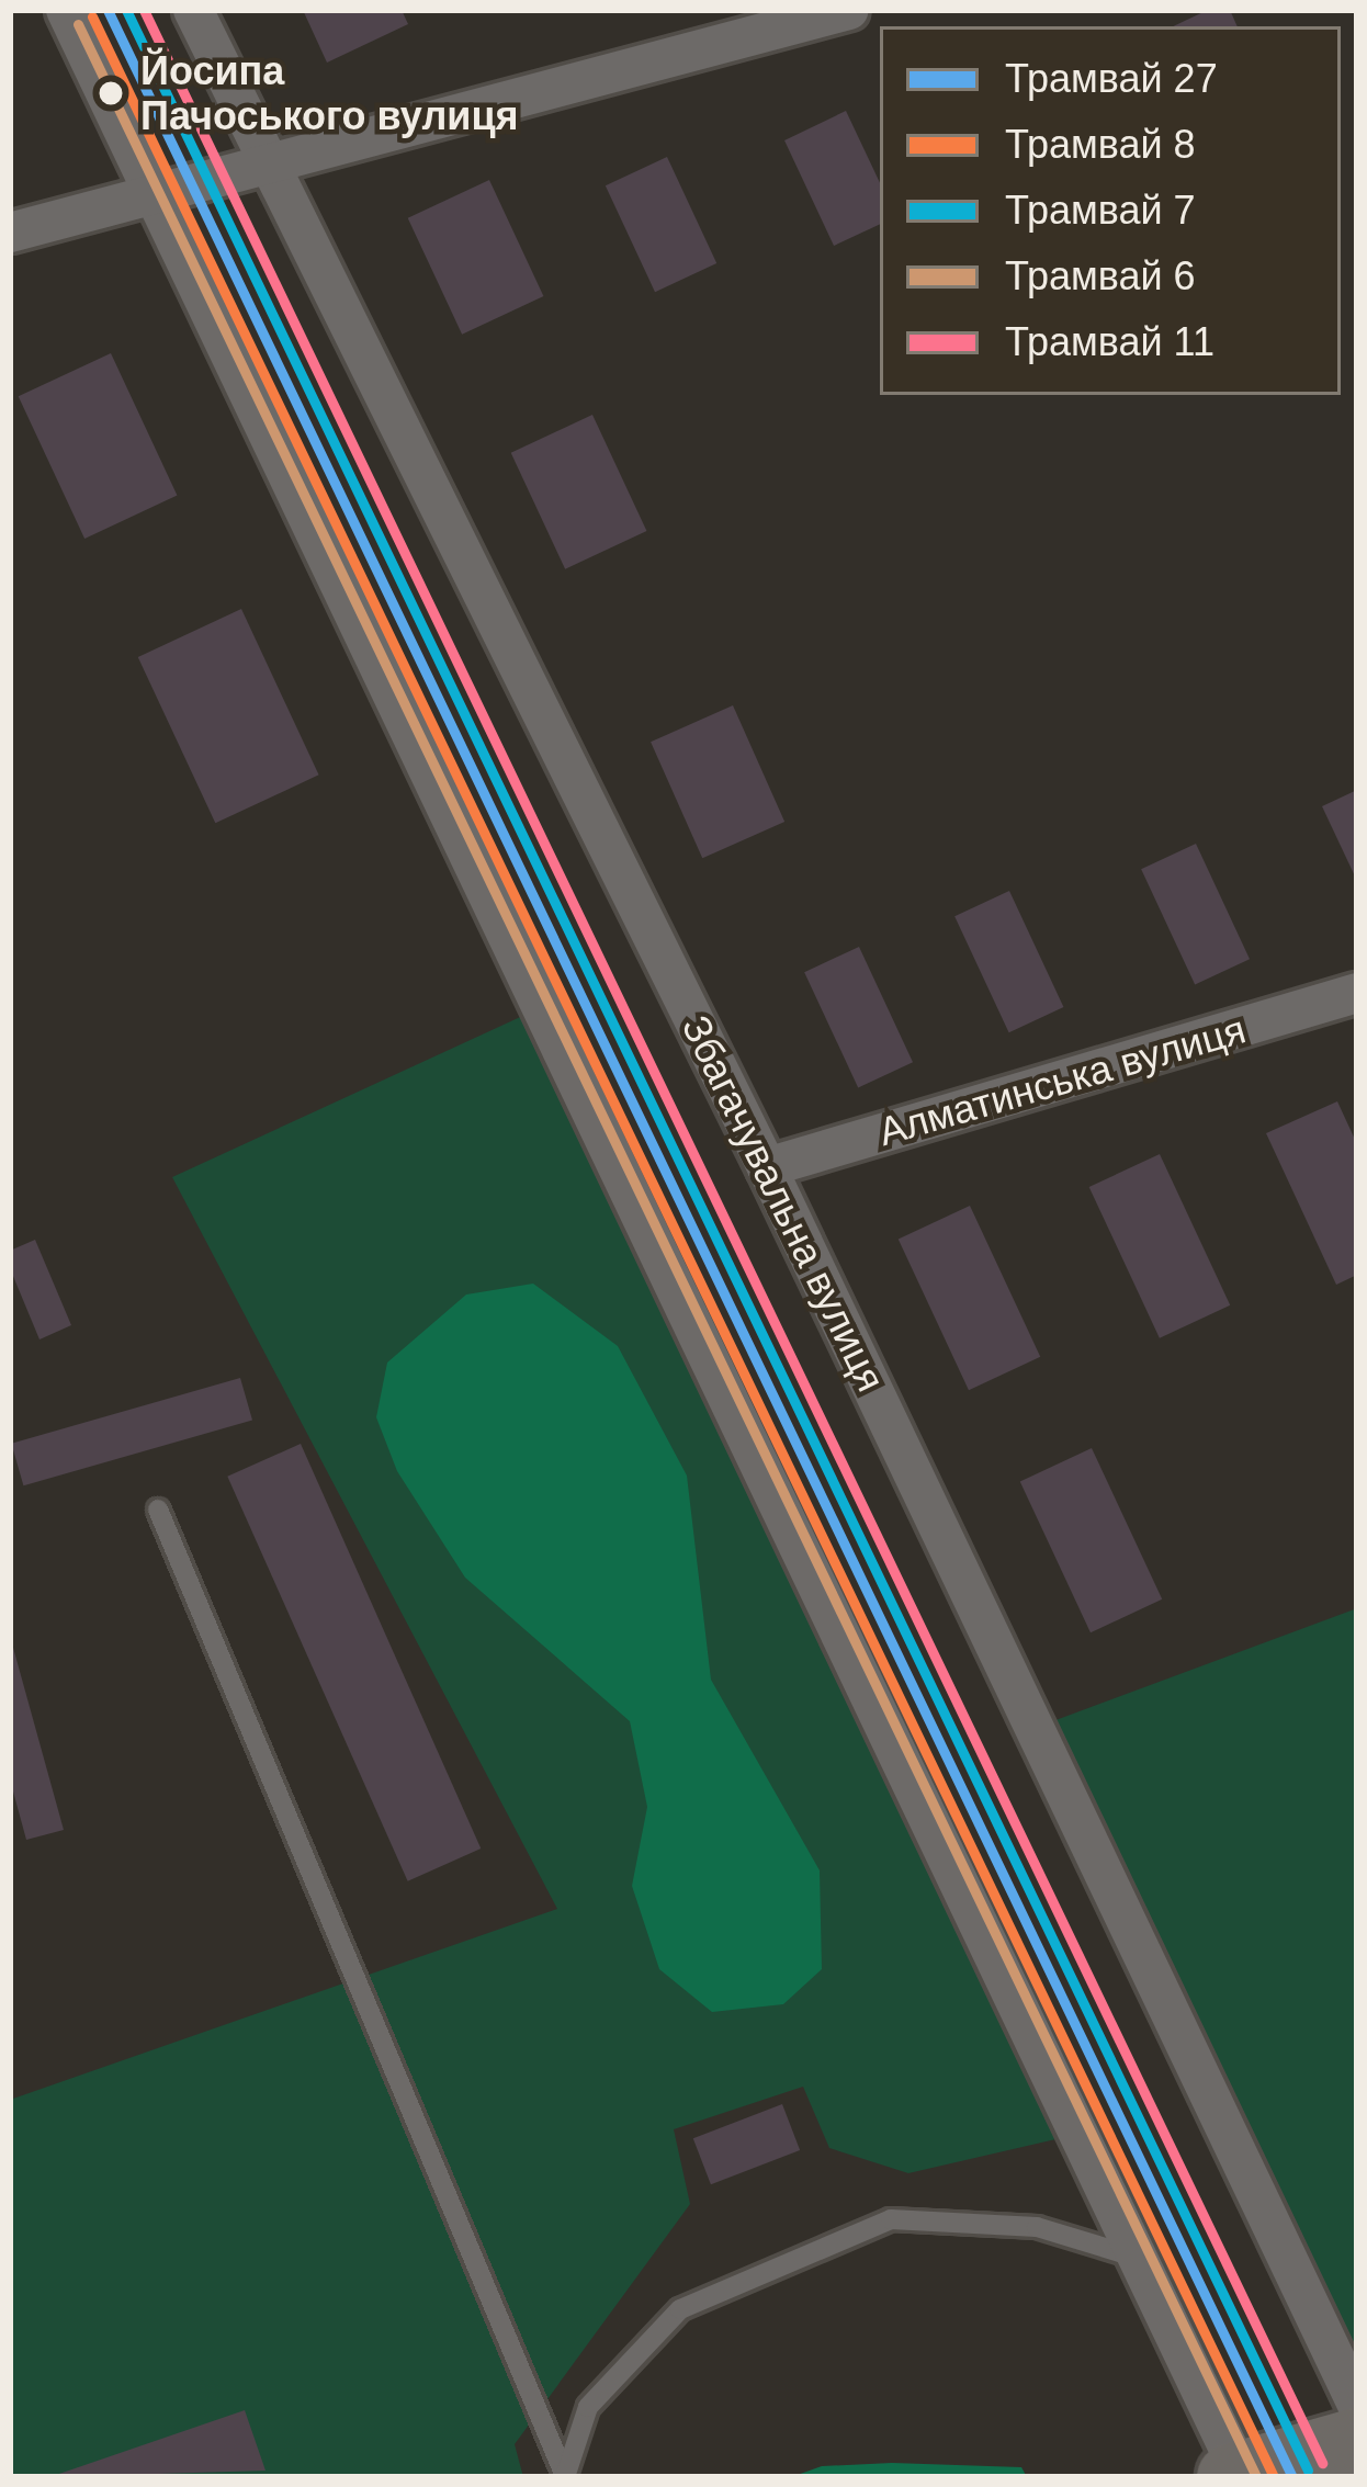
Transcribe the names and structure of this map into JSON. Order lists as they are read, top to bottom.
{
  "streets": {
    "street": ["Алматинська вулиця", "Збагачувальна вулиця"]
  },
  "crossings": [
    ["Алматинська вулиця", "Збагачувальна вулиця"]
  ],
  "places": ["Йосипа Пачоського вулиця"],
  "lines": [
    "tram line 27",
    "tram line 7",
    "tram line 11",
    "tram line 8",
    "tram line 6"
  ],
  "legend": [
    "Трамвай 27",
    "Трамвай 8",
    "Трамвай 7",
    "Трамвай 6",
    "Трамвай 11"
  ]
}
